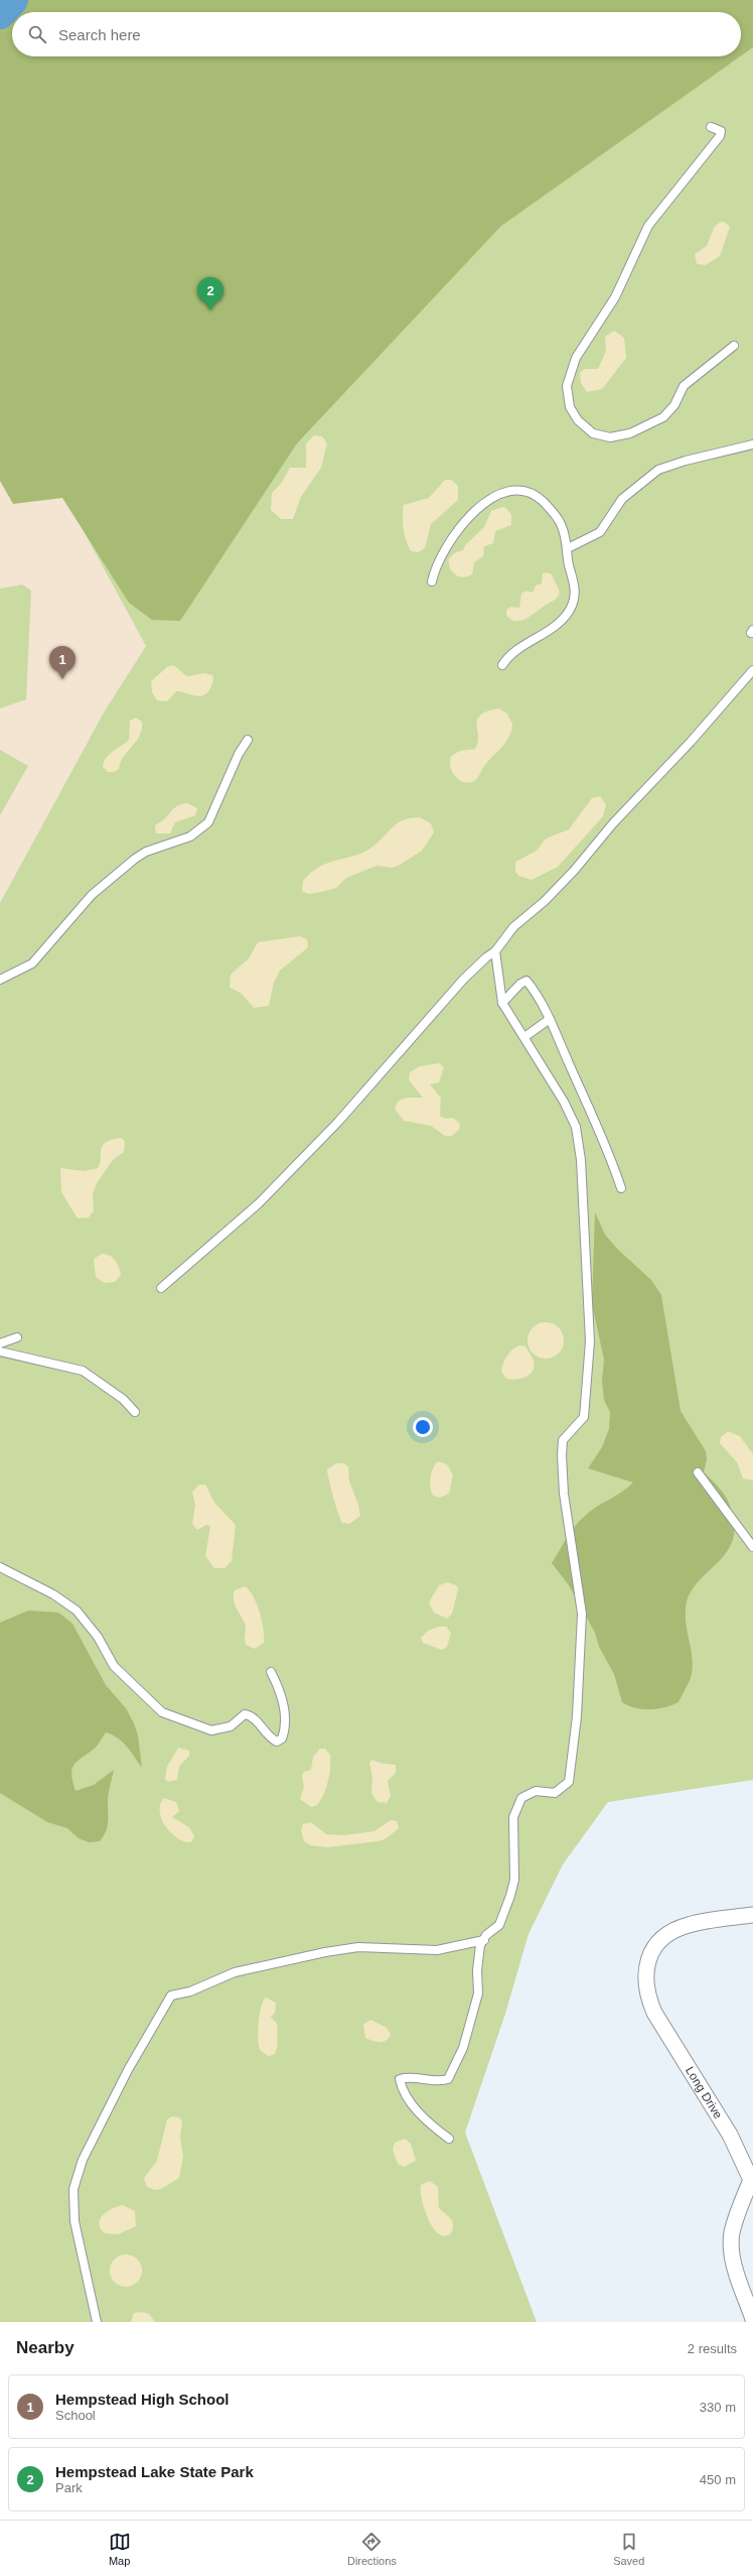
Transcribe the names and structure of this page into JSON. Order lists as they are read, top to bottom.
{
  "streets": {
    "street": ["Long Drive"]
  },
  "page": {
    "search": "Search here",
    "pins": ["2", "1"],
    "heading": ["Nearby", "2 results"],
    "list": [
      {
        "mark": "1",
        "name": "Hempstead High School",
        "note": "School",
        "value": "330 m"
      },
      {
        "mark": "2",
        "name": "Hempstead Lake State Park",
        "note": "Park",
        "value": "450 m"
      }
    ],
    "nav": ["Map", "Directions", "Saved"]
  }
}
